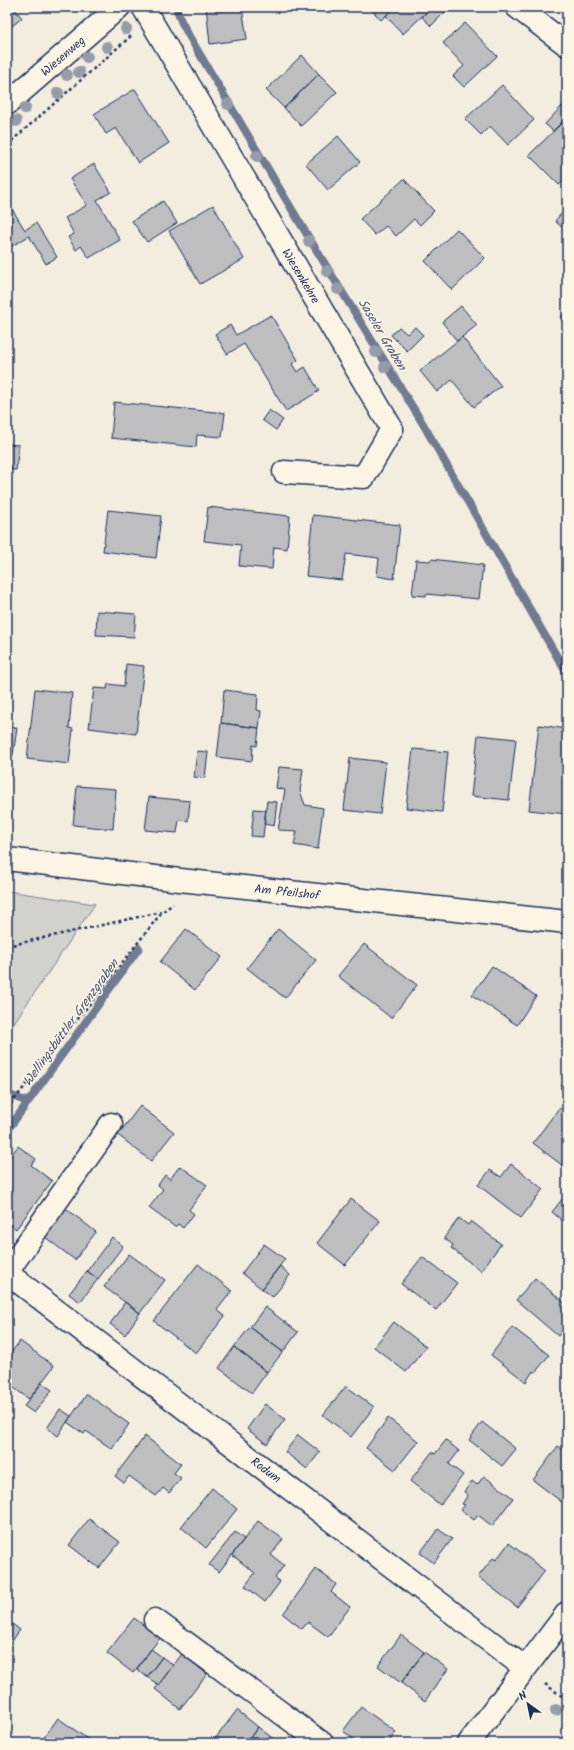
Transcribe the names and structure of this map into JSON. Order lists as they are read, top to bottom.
{
  "streets": {
    "street": [
      "Wiesenweg",
      "Wiesenkehre",
      "Am Pfeilshof",
      "Rodum"
    ]
  },
  "water": ["Saseler Graben", "Wellingsbüttler Grenzgraben"],
  "north": "top left"
}
